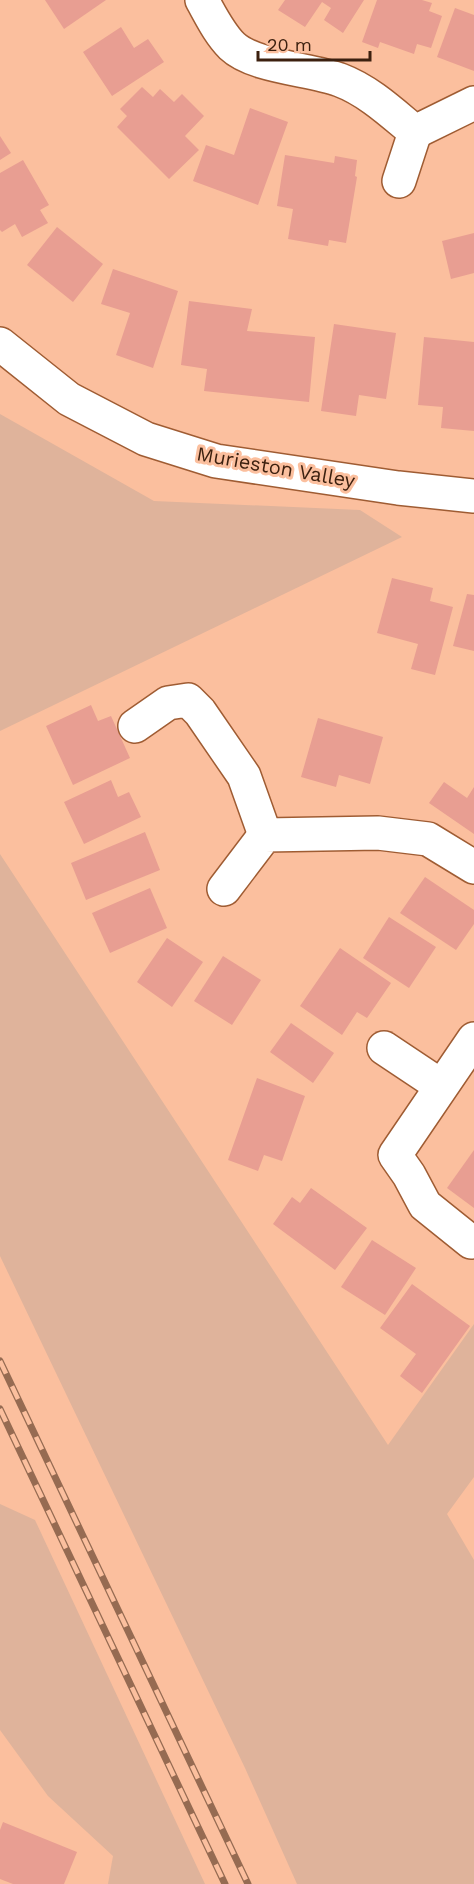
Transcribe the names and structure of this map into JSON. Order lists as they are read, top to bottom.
{
  "streets": {
    "street": ["Murieston Valley"]
  },
  "scale_bar": "20 m"
}
